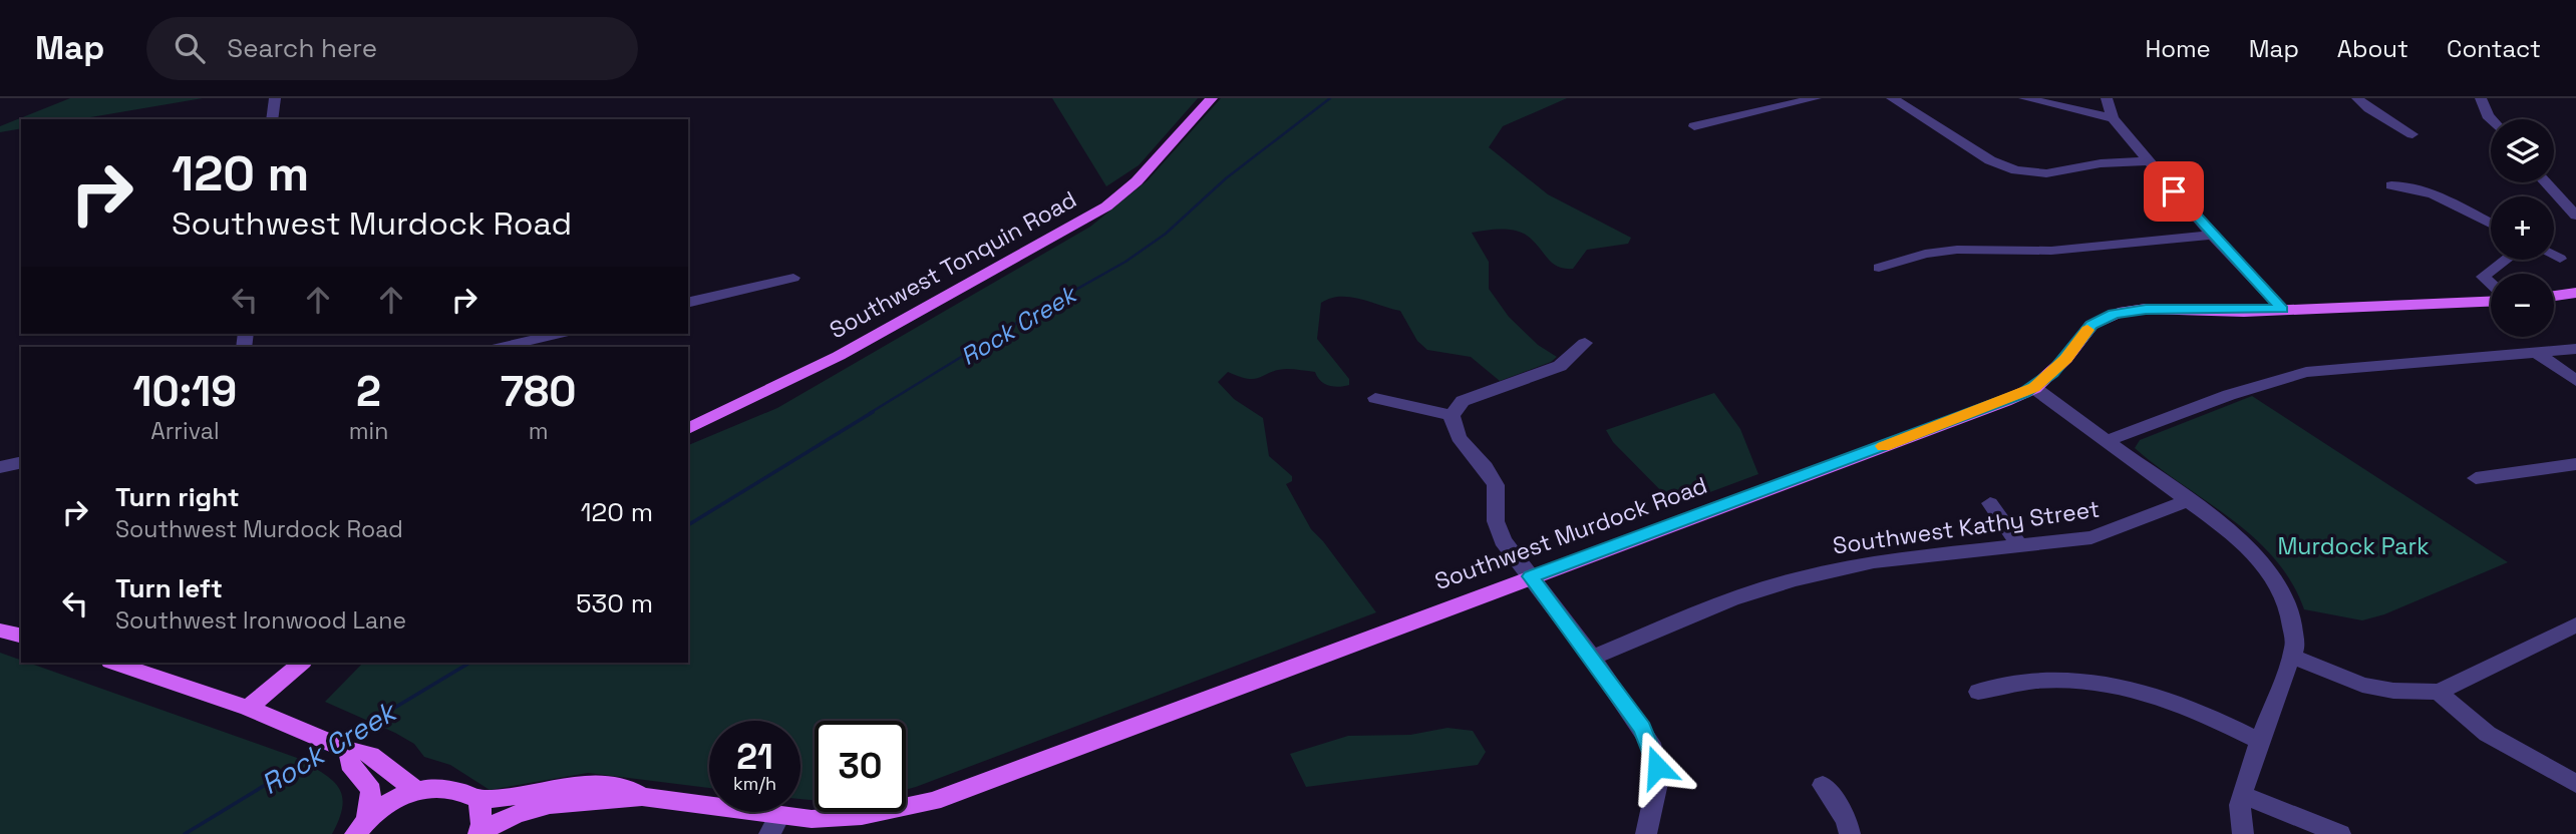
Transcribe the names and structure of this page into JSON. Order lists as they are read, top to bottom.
{
  "streets": {
    "main road": ["Southwest Tonquin Road", "Southwest Murdock Road"],
    "street": ["Southwest Kathy Street"]
  },
  "water": ["Rock Creek"],
  "parks": ["Murdock Park"],
  "page": {
    "header": "Map",
    "search": "Search here",
    "nav": [
      "Home",
      "Map",
      "About",
      "Contact"
    ],
    "map_buttons": ["+", "−"],
    "turn": ["120 m", "Southwest Murdock Road"],
    "eta": [
      "10:19",
      "Arrival",
      "2",
      "min",
      "780",
      "m"
    ],
    "list": [
      {
        "name": "Turn right",
        "note": "Southwest Murdock Road",
        "value": "120 m"
      },
      {
        "name": "Turn left",
        "note": "Southwest Ironwood Lane",
        "value": "530 m"
      }
    ],
    "speed": "21 km/h",
    "limit": "30"
  }
}
